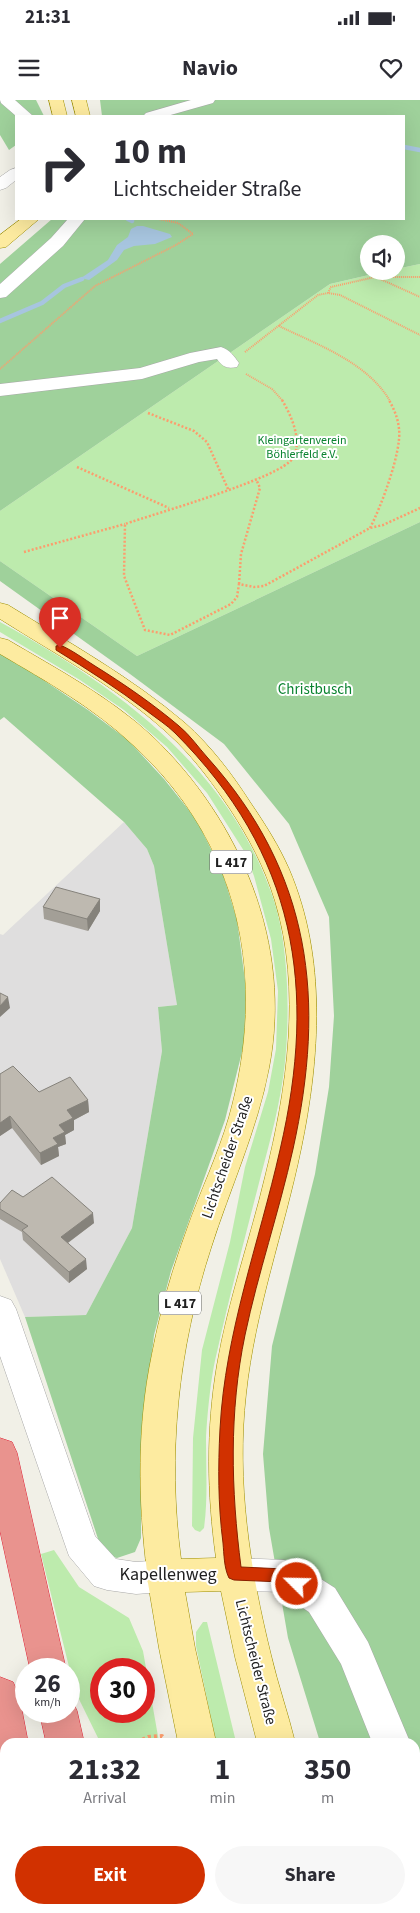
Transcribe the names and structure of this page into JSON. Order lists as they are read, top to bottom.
{
  "streets": {
    "main road": ["L 417", "Lichtscheider Straße", "Kapellenweg"]
  },
  "crossings": [
    ["Lichtscheider Straße", "Kapellenweg"]
  ],
  "parks": ["Kleingartenverein Böhlerfeld e.V.", "Christbusch"],
  "page": {
    "status": "21:31",
    "header": "Navio",
    "turn": ["10 m", "Lichtscheider Straße"],
    "speed": "26 km/h",
    "limit": "30",
    "eta": [
      "21:32",
      "Arrival",
      "1",
      "min",
      "350",
      "m"
    ],
    "buttons": ["Exit", "Share"]
  }
}
